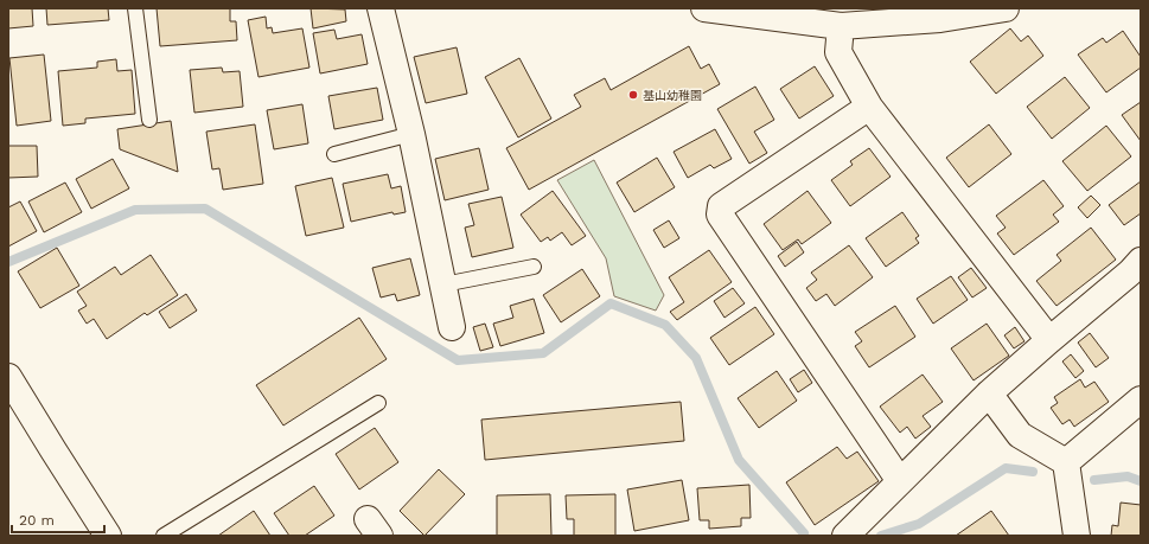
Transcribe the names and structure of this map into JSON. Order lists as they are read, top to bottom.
{
  "places": ["基山幼稚園"],
  "scale_bar": "20 m"
}
